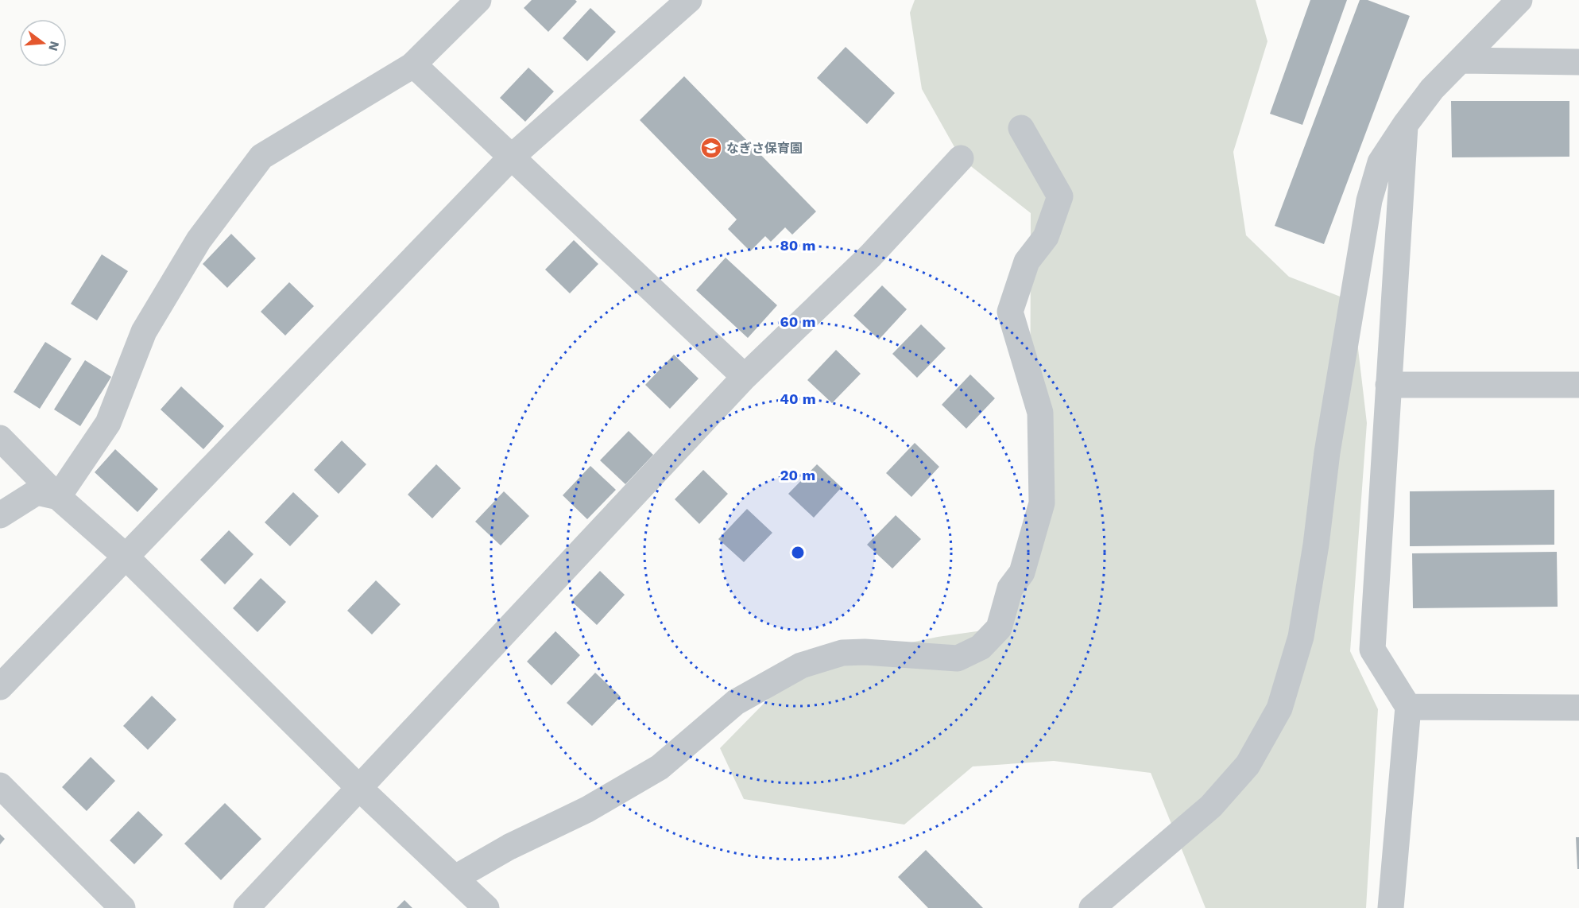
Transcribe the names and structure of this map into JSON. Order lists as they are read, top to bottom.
{
  "places": {
    "school or university": ["なぎさ保育園"]
  },
  "north": "right",
  "rings": [
    "80 m",
    "60 m",
    "40 m",
    "20 m"
  ]
}
